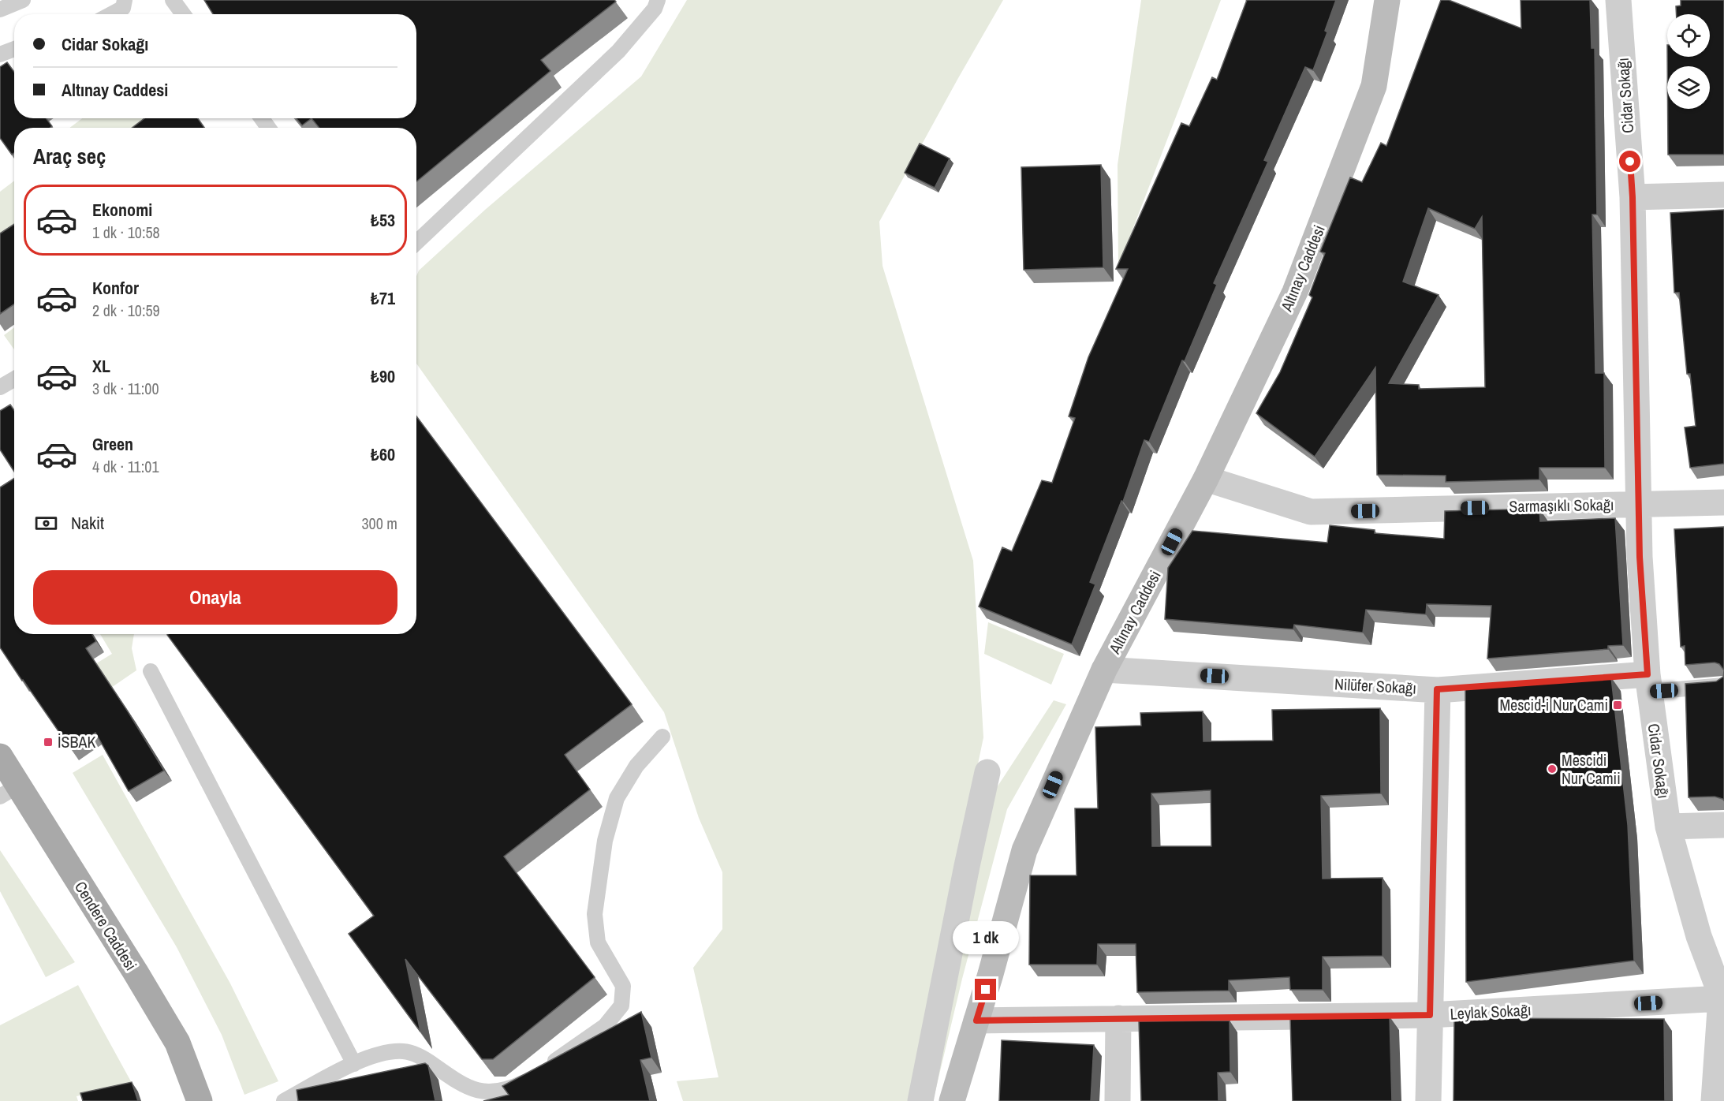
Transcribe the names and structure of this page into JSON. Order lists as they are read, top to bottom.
{
  "streets": {
    "main road": ["Cendere Caddesi"],
    "street": [
      "Cidar Sokağı",
      "Altınay Caddesi",
      "Sarmaşıklı Sokağı",
      "Nilüfer Sokağı",
      "Leylak Sokağı"
    ]
  },
  "crossings": [
    ["Cidar Sokağı", "Sarmaşıklı Sokağı"],
    ["Cidar Sokağı", "Nilüfer Sokağı"],
    ["Cidar Sokağı", "Leylak Sokağı"],
    ["Altınay Caddesi", "Sarmaşıklı Sokağı"],
    ["Altınay Caddesi", "Nilüfer Sokağı"],
    ["Altınay Caddesi", "Leylak Sokağı"]
  ],
  "places": {
    "transit": ["Mescid-i Nur Cami", "İSBAK"],
    "other": ["Mescidi Nur Camii"]
  },
  "page": {
    "banner": ["Cidar Sokağı", "Altınay Caddesi"],
    "heading": "Araç seç",
    "list": [
      {
        "name": "Ekonomi",
        "note": "1 dk · 10:58",
        "value": "₺53"
      },
      {
        "name": "Konfor",
        "note": "2 dk · 10:59",
        "value": "₺71"
      },
      {
        "name": "XL",
        "note": "3 dk · 11:00",
        "value": "₺90"
      },
      {
        "name": "Green",
        "note": "4 dk · 11:01",
        "value": "₺60"
      }
    ],
    "pay": ["Nakit", "300 m"],
    "buttons": "Onayla",
    "bubble": "1 dk"
  }
}
